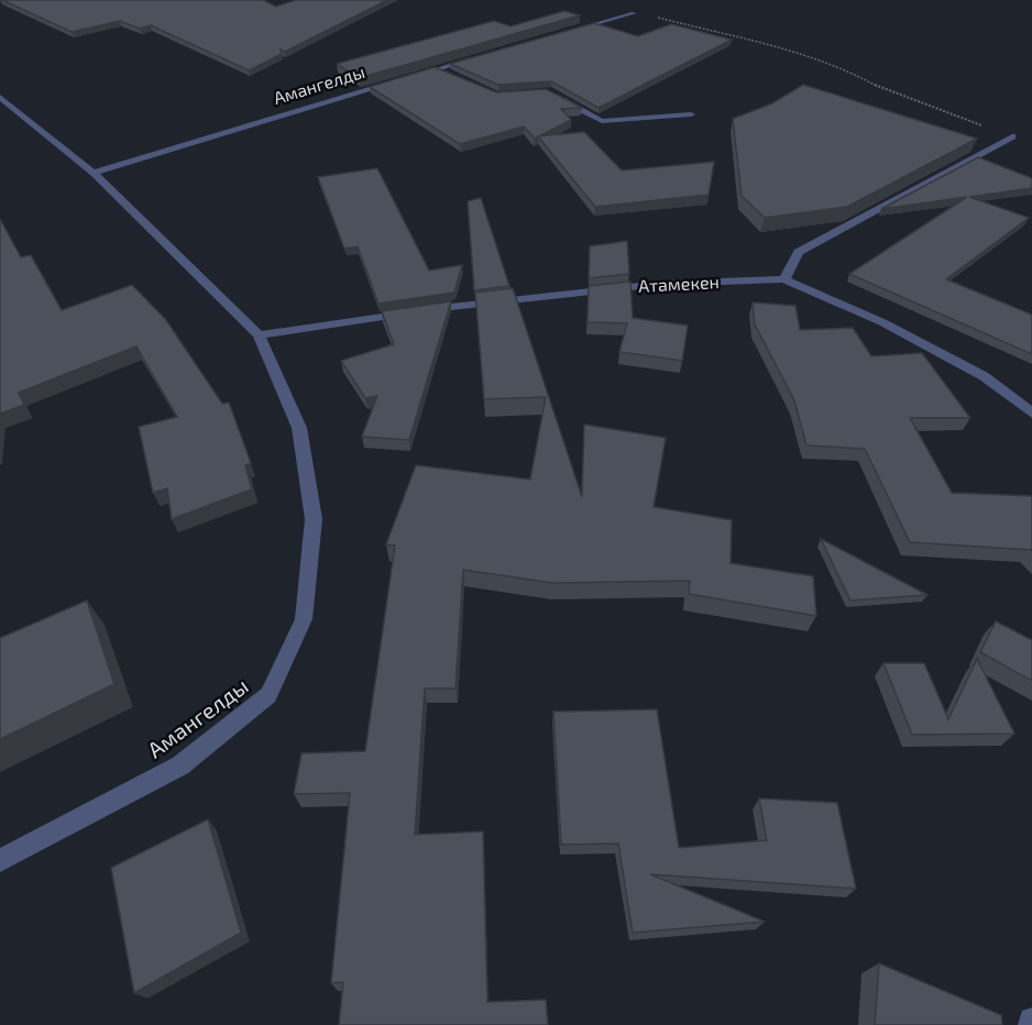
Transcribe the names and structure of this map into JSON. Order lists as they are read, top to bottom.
{
  "streets": {
    "street": ["Амангелды", "Атамекен"]
  },
  "crossings": [
    ["Амангелды", "Атамекен"]
  ]
}
